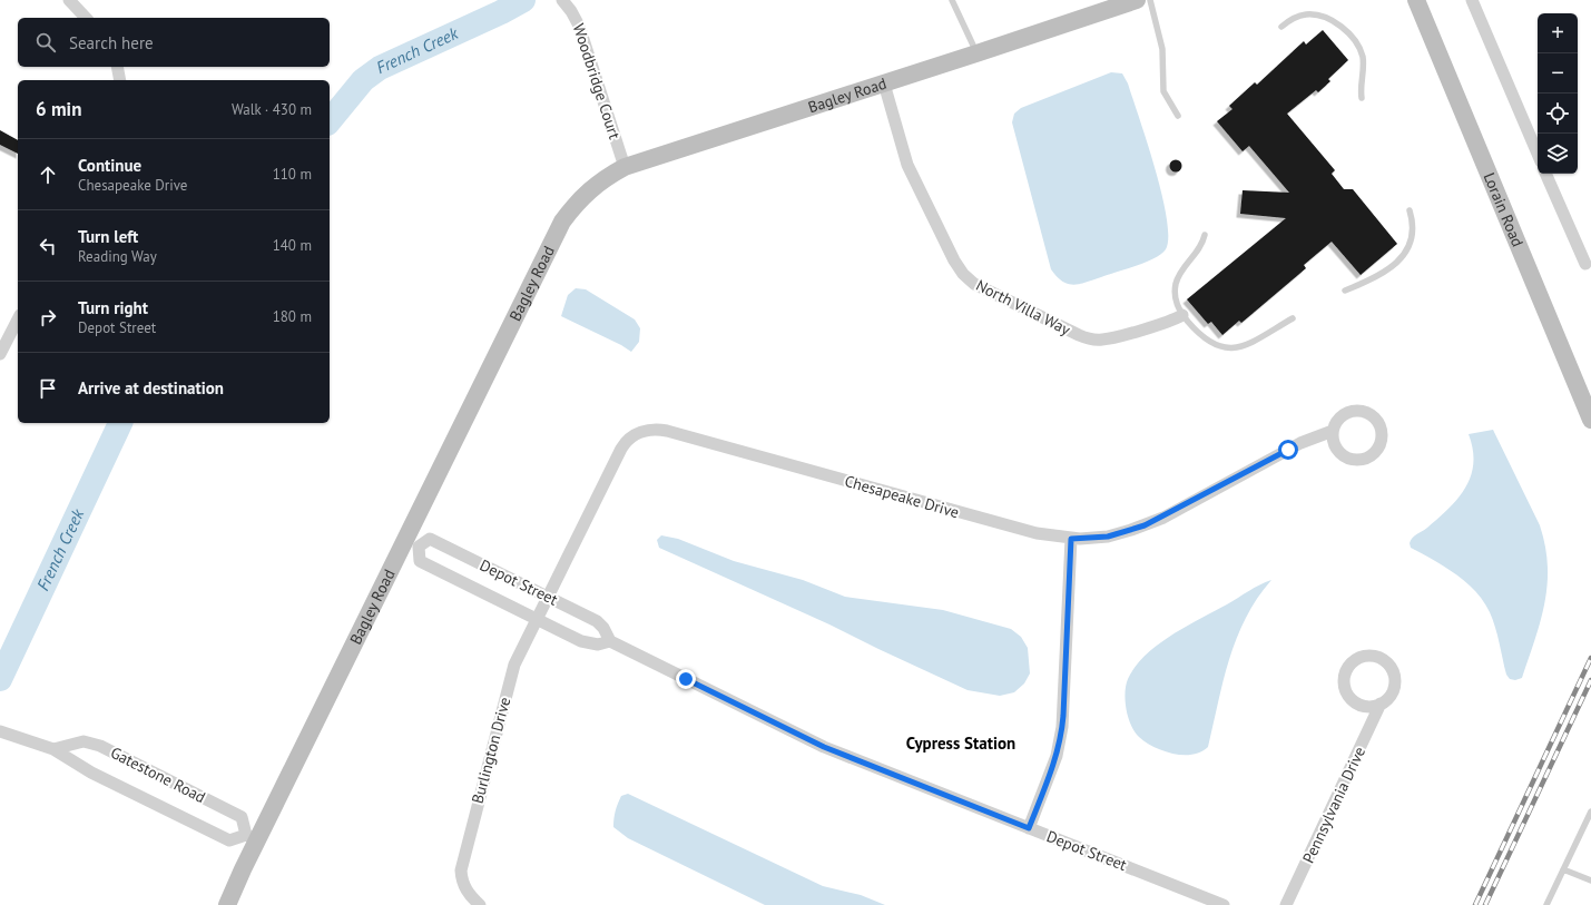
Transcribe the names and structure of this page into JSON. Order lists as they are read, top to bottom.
{
  "streets": {
    "street": [
      "Woodbridge Court",
      "Bagley Road",
      "Lorain Road",
      "North Villa Way",
      "Chesapeake Drive",
      "Depot Street",
      "Burlington Drive",
      "Gatestone Road",
      "Pennsylvania Drive"
    ]
  },
  "crossings": [
    ["Woodbridge Court", "Bagley Road"],
    ["Bagley Road", "North Villa Way"],
    ["Bagley Road", "Depot Street"],
    ["Bagley Road", "Gatestone Road"],
    ["Chesapeake Drive", "Depot Street"],
    ["Chesapeake Drive", "Burlington Drive"],
    ["Depot Street", "Burlington Drive"]
  ],
  "districts": ["Cypress Station"],
  "water": ["French Creek"],
  "page": {
    "map_buttons": ["+", "−"],
    "search": "Search here",
    "heading": ["6 min", "Walk · 430 m"],
    "list": [
      ["Continue", "Chesapeake Drive", "110 m"],
      ["Turn left", "Reading Way", "140 m"],
      ["Turn right", "Depot Street", "180 m"],
      "Arrive at destination"
    ]
  }
}
